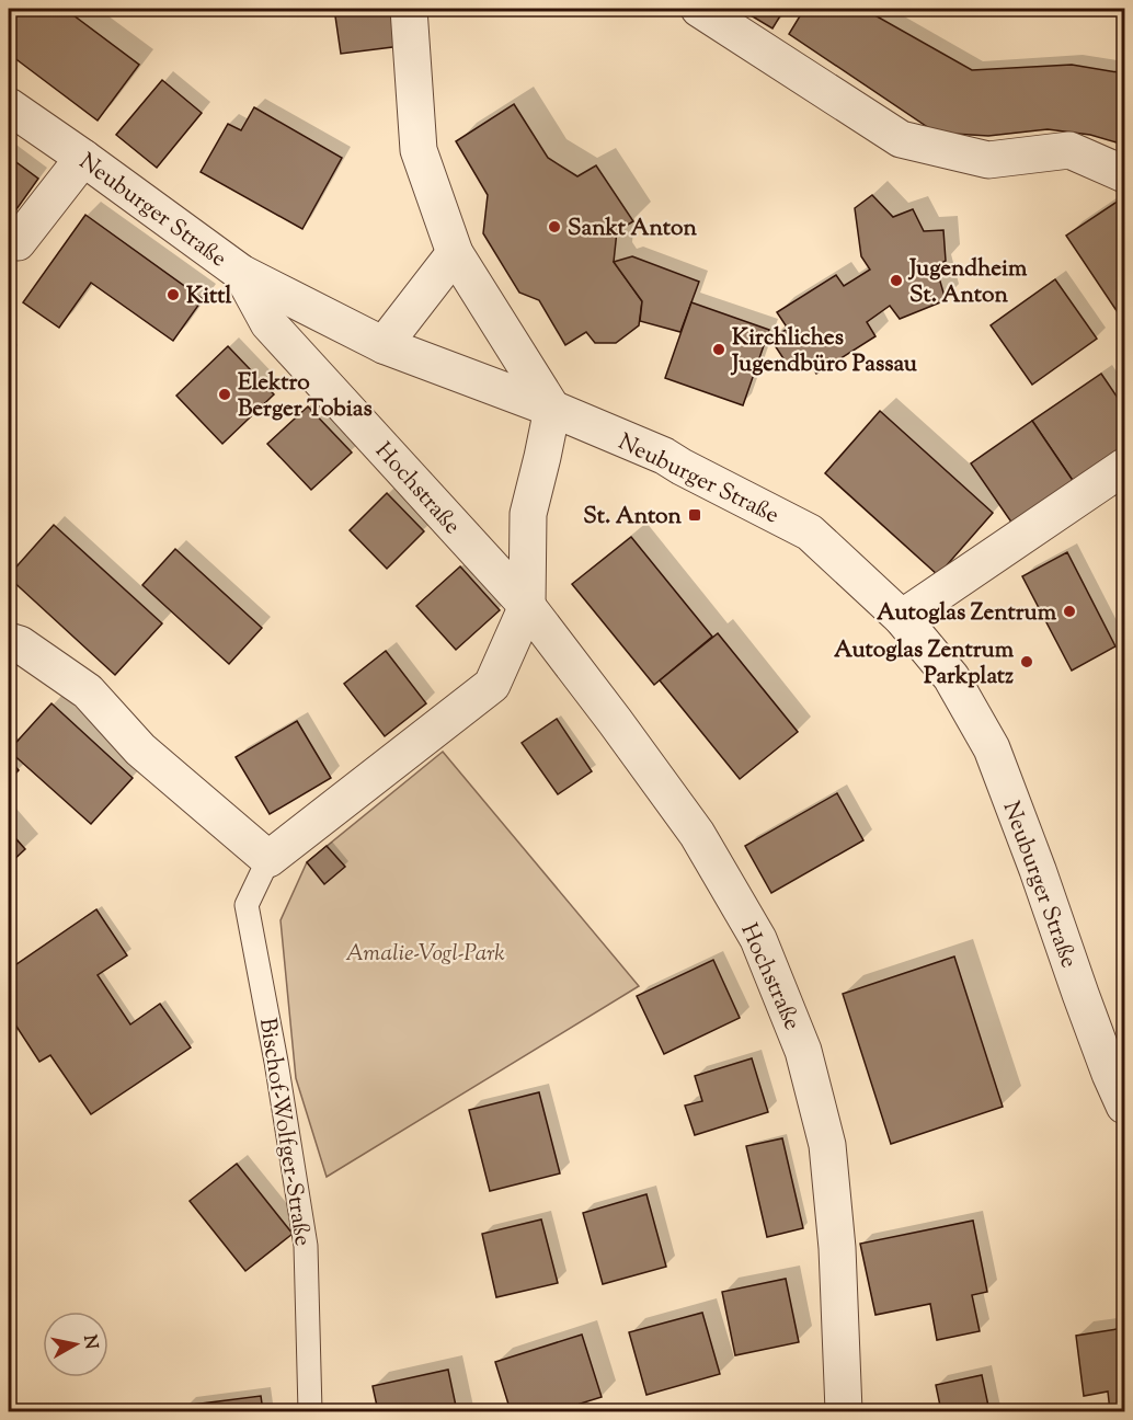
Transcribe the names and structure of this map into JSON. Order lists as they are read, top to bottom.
{
  "streets": {
    "street": ["Neuburger Straße", "Hochstraße", "Bischof-Wolfger-Straße"]
  },
  "crossings": [
    ["Neuburger Straße", "Hochstraße"],
    ["Hochstraße", "Bischof-Wolfger-Straße"]
  ],
  "parks": ["Amalie-Vogl-Park"],
  "places": {
    "other": [
      "Sankt Anton",
      "Jugendheim St. Anton",
      "Kittl",
      "Kirchliches Jugendbüro Passau",
      "Elektro Berger Tobias",
      "Autoglas Zentrum",
      "Autoglas Zentrum Parkplatz"
    ],
    "transit": ["St. Anton"]
  },
  "north": "right"
}
